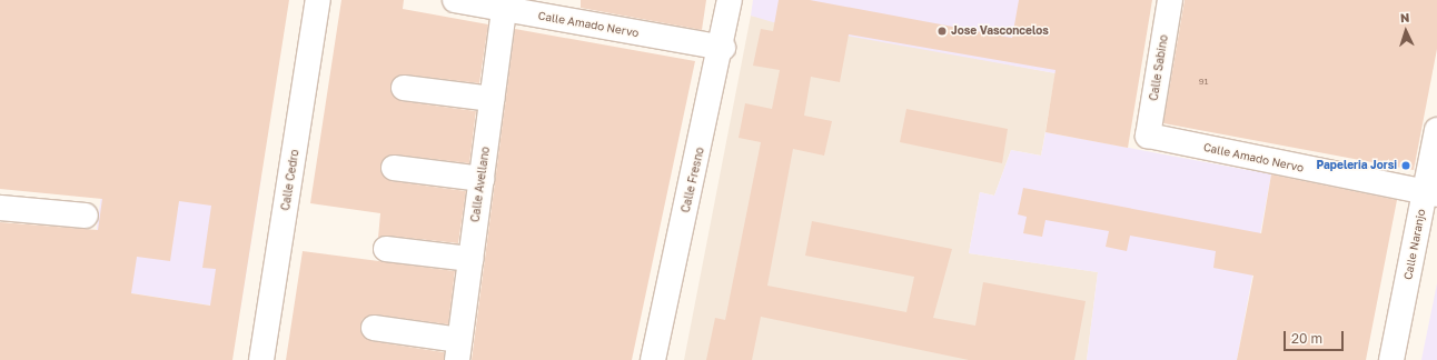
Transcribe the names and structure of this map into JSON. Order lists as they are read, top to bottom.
{
  "streets": {
    "street": [
      "Calle Amado Nervo",
      "Calle Sabino",
      "Calle Cedro",
      "Calle Fresno",
      "Calle Avellano",
      "Calle Naranjo"
    ]
  },
  "crossings": [
    ["Calle Amado Nervo", "Calle Sabino"],
    ["Calle Amado Nervo", "Calle Fresno"],
    ["Calle Amado Nervo", "Calle Avellano"],
    ["Calle Amado Nervo", "Calle Naranjo"]
  ],
  "places": ["Jose Vasconcelos", "Papeleria Jorsi"],
  "house_numbers": ["91"],
  "scale_bar": "20 m",
  "north": "top"
}
